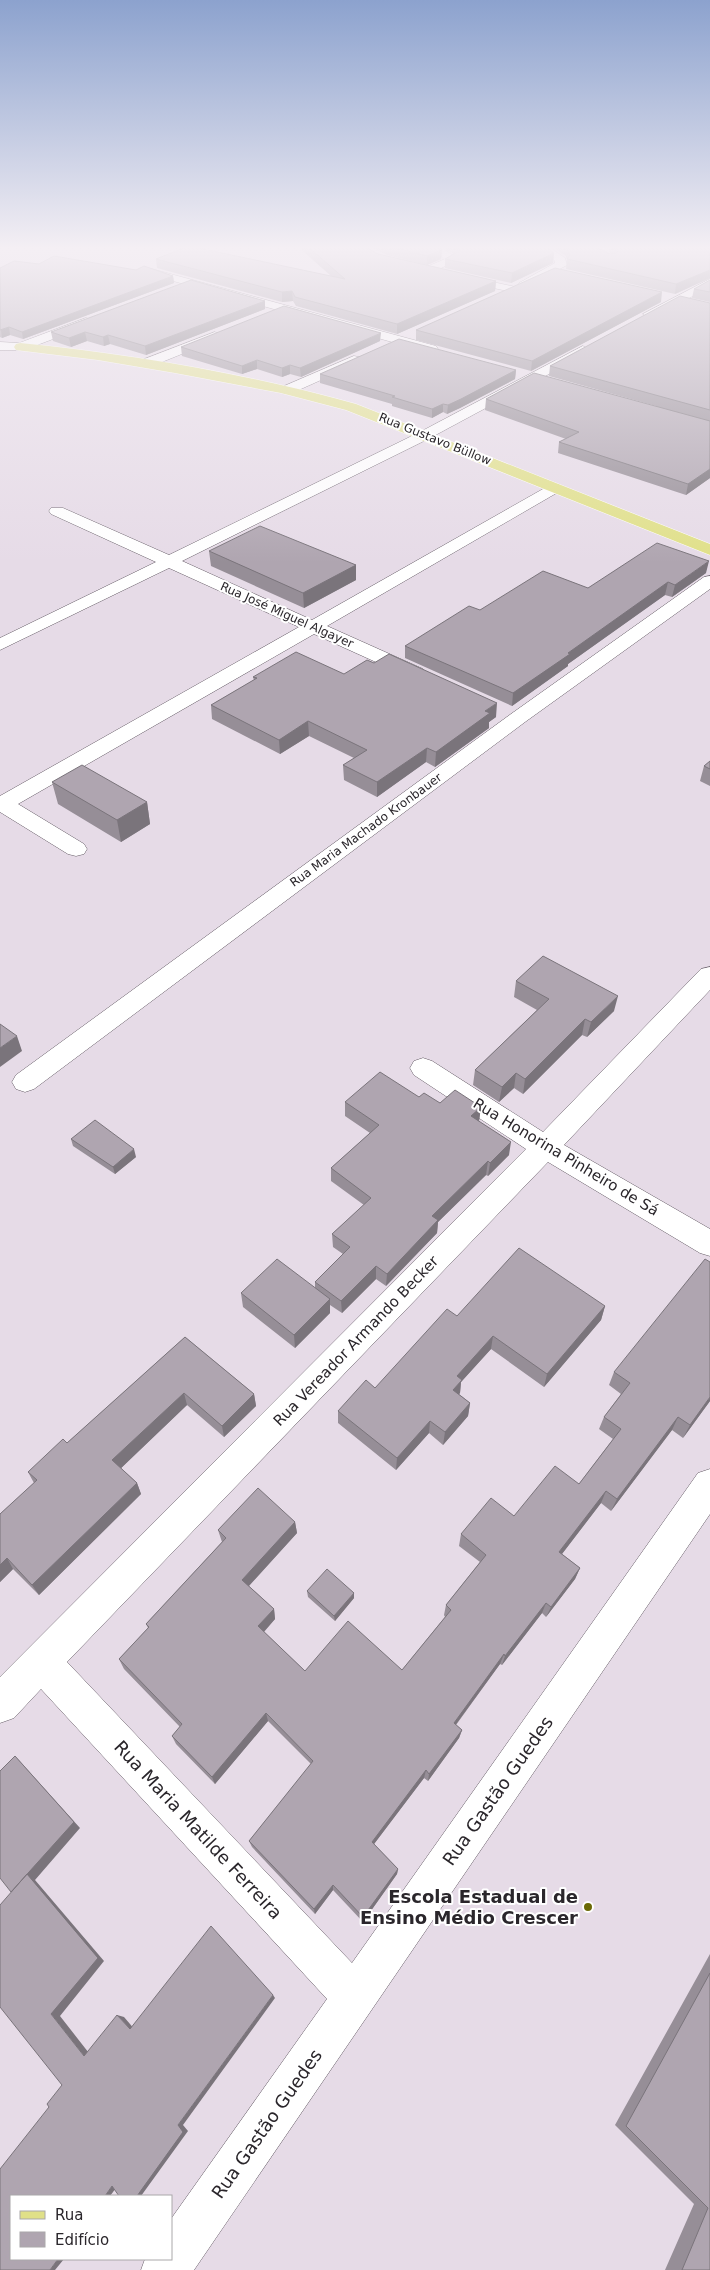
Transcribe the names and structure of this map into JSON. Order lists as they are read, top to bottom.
{
  "streets": {
    "main road": ["Rua Gustavo Büllow"],
    "street": [
      "Rua José Miguel Algayer",
      "Rua Maria Machado Kronbauer",
      "Rua Honorina Pinheiro de Sá",
      "Rua Vereador Armando Becker",
      "Rua Gastão Guedes",
      "Rua Maria Matilde Ferreira"
    ]
  },
  "crossings": [
    ["Rua Honorina Pinheiro de Sá", "Rua Vereador Armando Becker"],
    ["Rua Vereador Armando Becker", "Rua Maria Matilde Ferreira"],
    ["Rua Gastão Guedes", "Rua Maria Matilde Ferreira"]
  ],
  "places": ["Escola Estadual de Ensino Médio Crescer"],
  "legend": ["Rua", "Edifício"]
}
